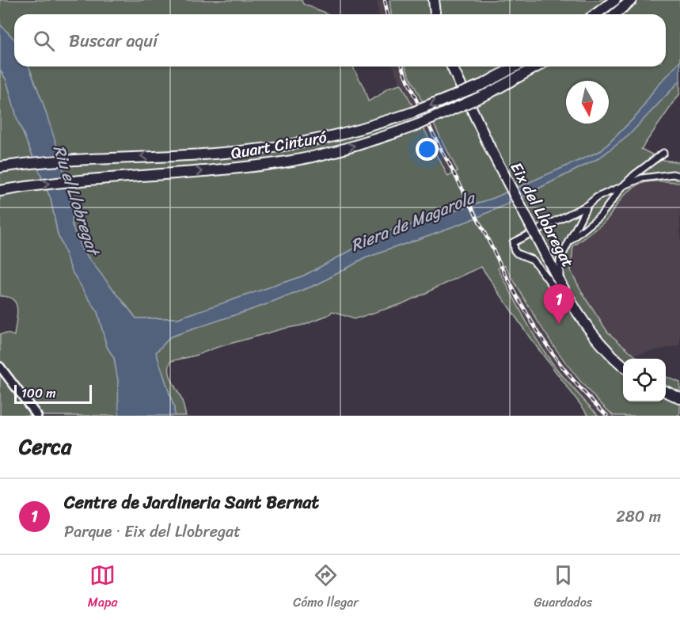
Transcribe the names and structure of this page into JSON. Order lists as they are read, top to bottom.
{
  "streets": {
    "highway": ["Quart Cinturó", "Eix del Llobregat"]
  },
  "water": ["Riu el Llobregat", "Riera de Magarola"],
  "scale_bar": "100 m",
  "north": "bottom",
  "page": {
    "search": "Buscar aquí",
    "pins": "1",
    "scale": "100 m",
    "heading": "Cerca",
    "list": [
      {
        "mark": "1",
        "name": "Centre de Jardineria Sant Bernat",
        "note": "Parque · Eix del Llobregat",
        "value": "280 m"
      }
    ],
    "nav": ["Mapa", "Cómo llegar", "Guardados"]
  }
}
